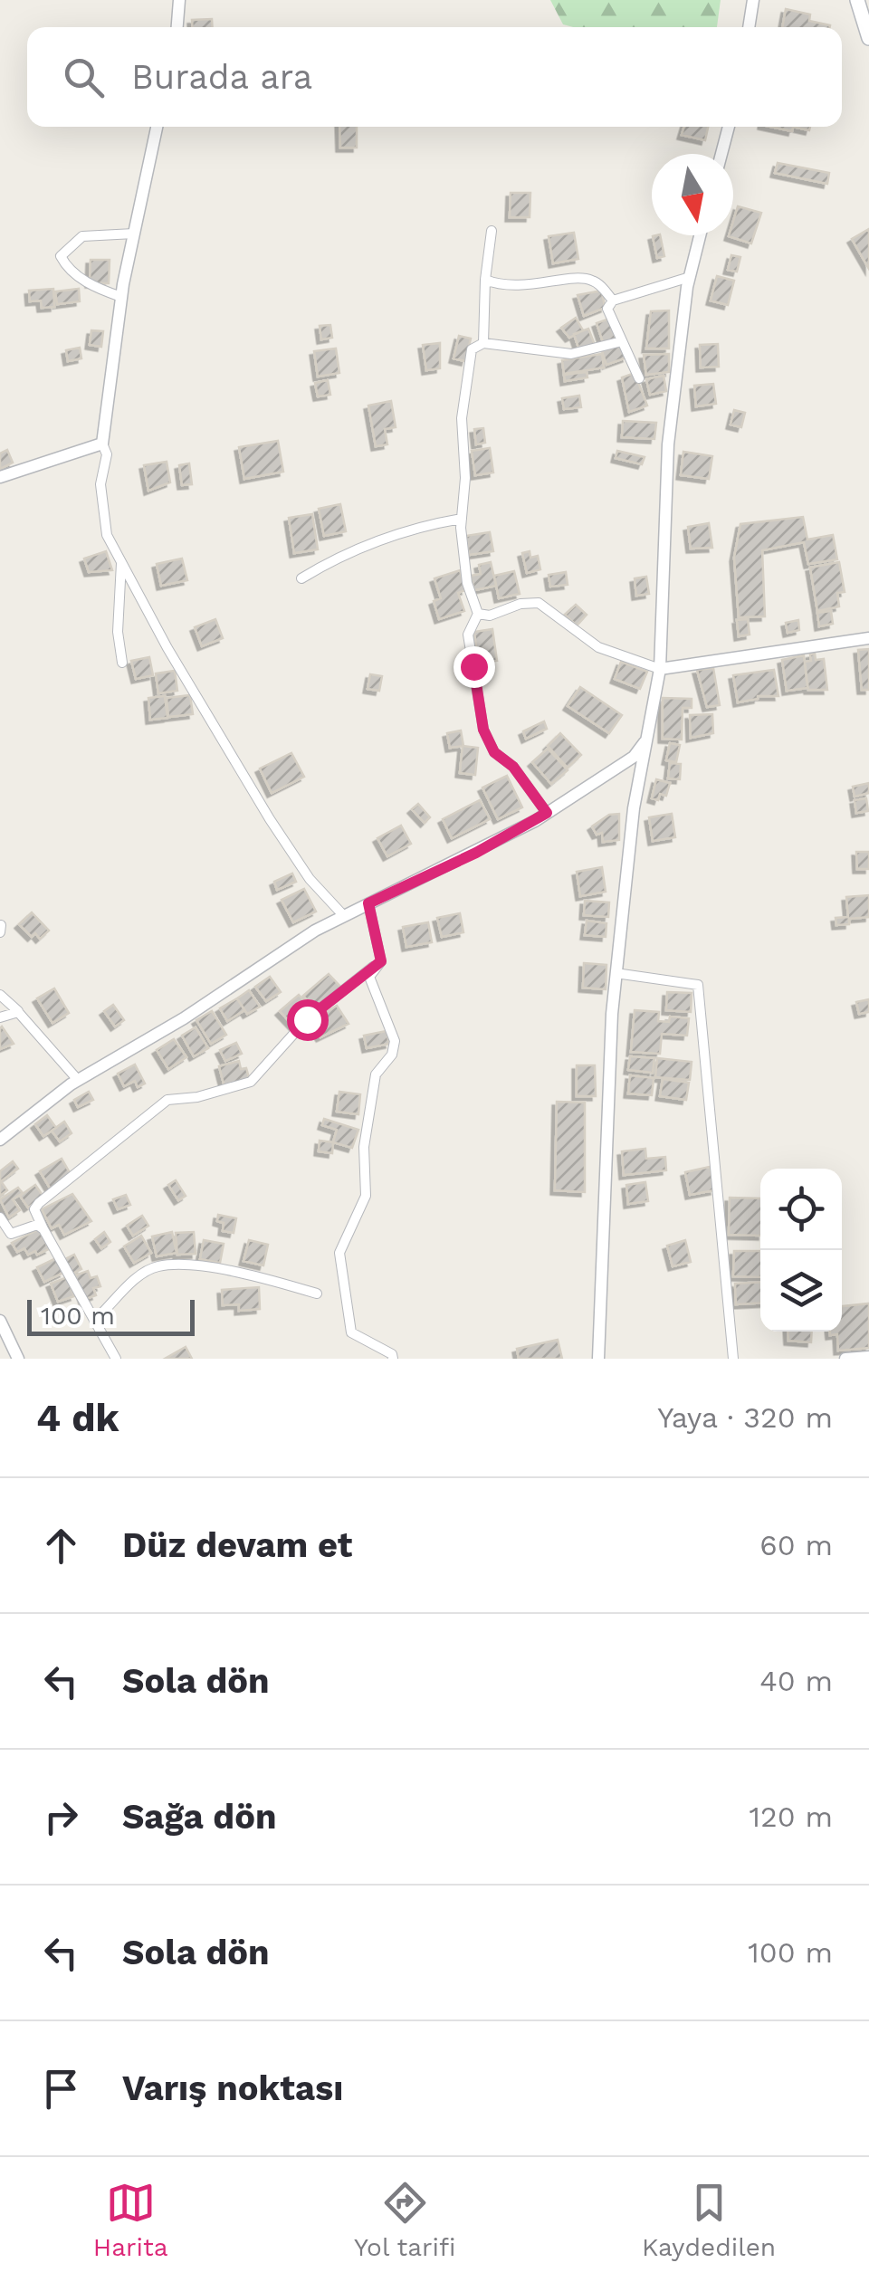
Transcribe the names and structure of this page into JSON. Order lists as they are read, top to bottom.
{
  "scale_bar": "100 m",
  "north": "bottom",
  "page": {
    "search": "Burada ara",
    "scale": "100 m",
    "heading": ["4 dk", "Yaya · 320 m"],
    "list": [
      ["Düz devam et", "60 m"],
      ["Sola dön", "40 m"],
      ["Sağa dön", "120 m"],
      ["Sola dön", "100 m"],
      "Varış noktası"
    ],
    "nav": ["Harita", "Yol tarifi", "Kaydedilen"]
  }
}
